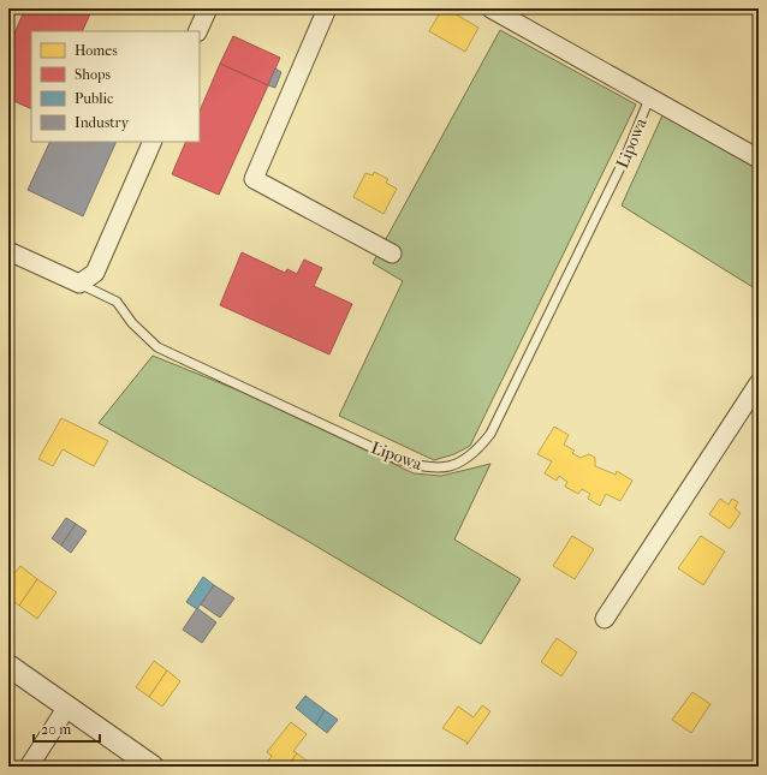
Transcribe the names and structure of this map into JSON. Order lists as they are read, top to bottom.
{
  "streets": {
    "street": ["Lipowa"]
  },
  "legend": [
    "Homes",
    "Shops",
    "Public",
    "Industry"
  ],
  "scale_bar": "20 m"
}
